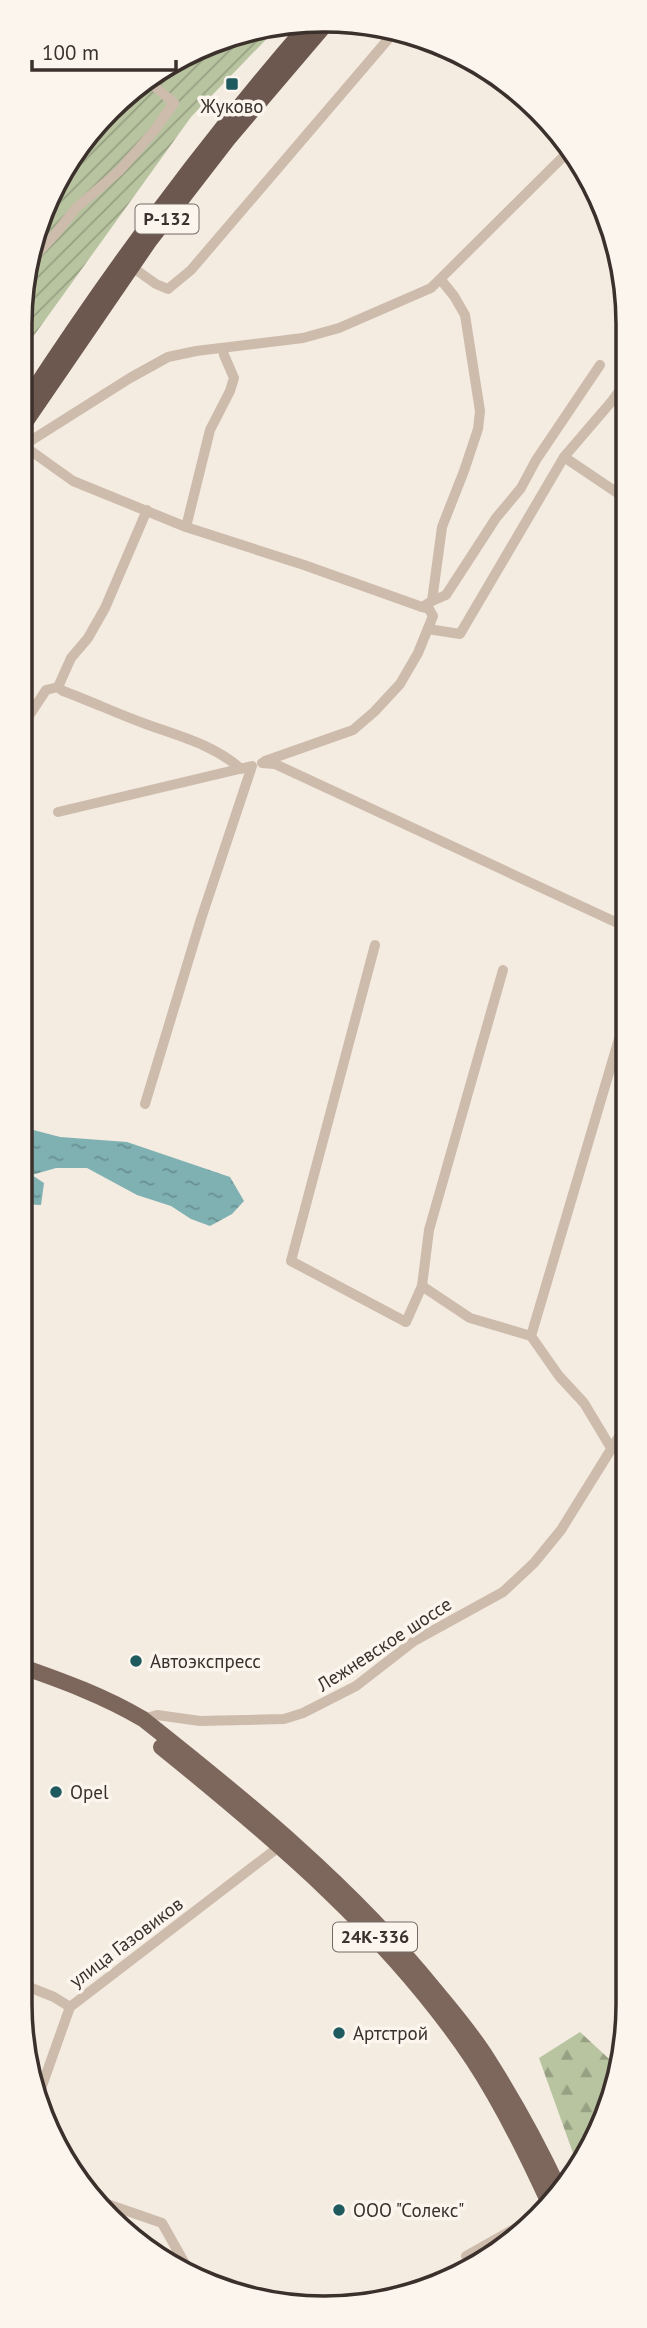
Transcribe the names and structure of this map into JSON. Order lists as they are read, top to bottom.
{
  "streets": {
    "highway": ["Р-132"],
    "main road": ["24К-336"],
    "street": ["Лежневское шоссе", "улица Газовиков"]
  },
  "crossings": [
    ["Лежневское шоссе", "24К-336"],
    ["24К-336", "улица Газовиков"]
  ],
  "places": {
    "transit": ["Жуково"],
    "other": [
      "Автоэкспресс",
      "Opel",
      "Артстрой",
      "ООО \"Солекс\""
    ]
  },
  "scale_bar": "100 m"
}
